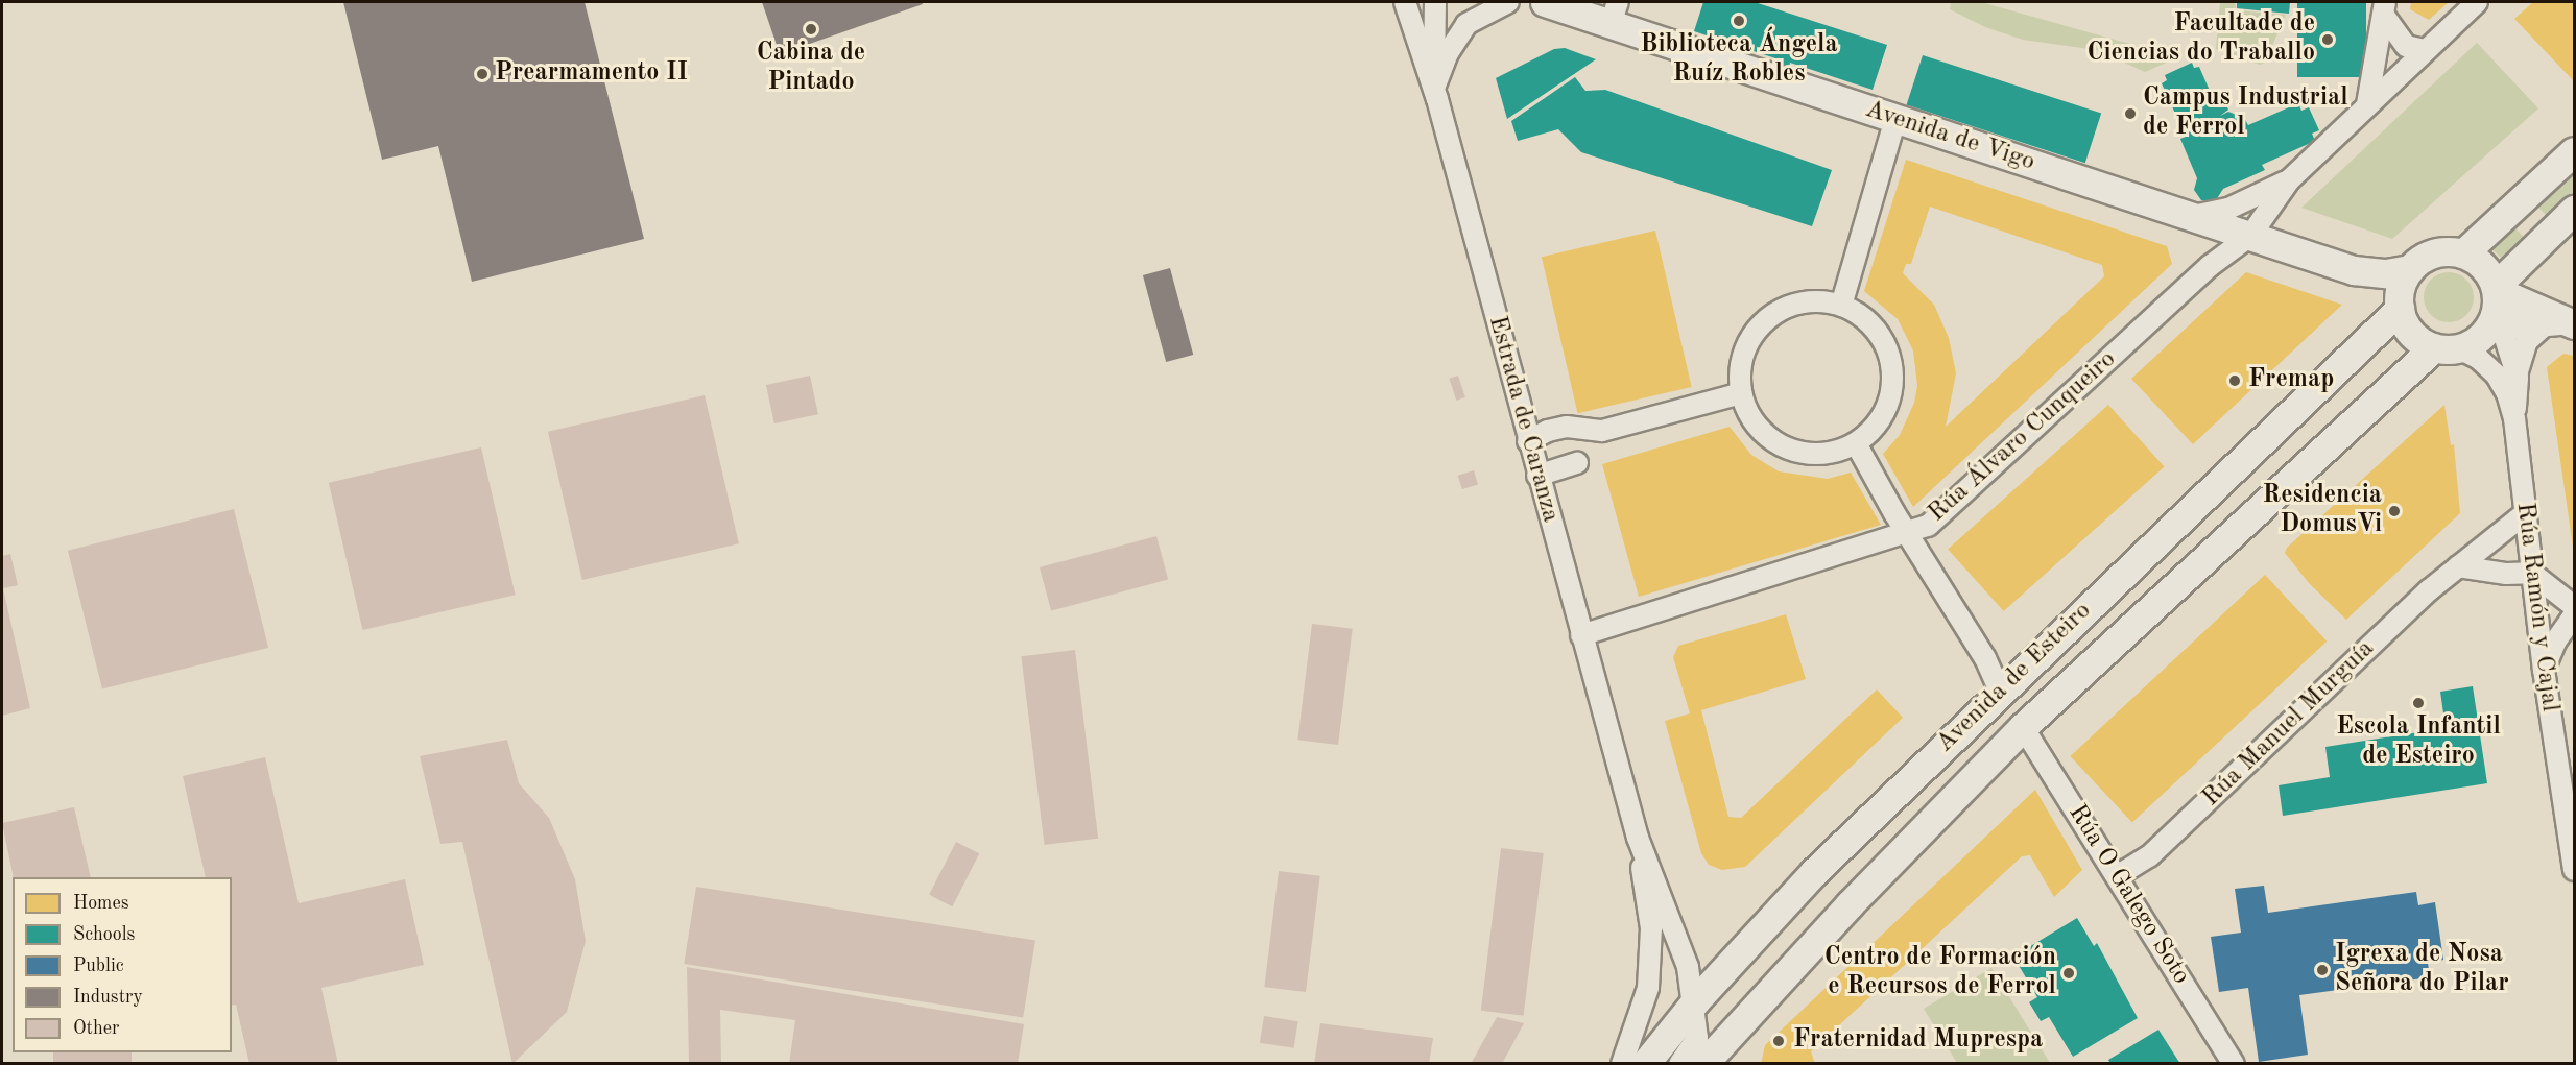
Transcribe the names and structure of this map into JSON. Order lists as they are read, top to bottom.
{
  "streets": {
    "main road": ["Avenida de Vigo", "Avenida de Esteiro"],
    "street": [
      "Estrada de Caranza",
      "Rúa Álvaro Cunqueiro",
      "Rúa Ramón y Cajal",
      "Rúa Manuel Murguía",
      "Rúa O Galego Soto"
    ]
  },
  "crossings": [
    ["Avenida de Vigo", "Rúa Álvaro Cunqueiro"],
    ["Avenida de Vigo", "Rúa Ramón y Cajal"],
    ["Avenida de Vigo", "Avenida de Esteiro"],
    ["Estrada de Caranza", "Rúa Álvaro Cunqueiro"],
    ["Rúa Ramón y Cajal", "Avenida de Esteiro"],
    ["Rúa Ramón y Cajal", "Rúa Manuel Murguía"],
    ["Avenida de Esteiro", "Rúa O Galego Soto"],
    ["Rúa Manuel Murguía", "Rúa O Galego Soto"]
  ],
  "places": [
    "Biblioteca Ángela Ruíz Robles",
    "Cabina de Pintado",
    "Facultade de Ciencias do Traballo",
    "Prearmamento II",
    "Campus Industrial de Ferrol",
    "Fremap",
    "Residencia DomusVi",
    "Escola Infantil de Esteiro",
    "Igrexa de Nosa Señora do Pilar",
    "Centro de Formación e Recursos de Ferrol",
    "Fraternidad Muprespa"
  ],
  "legend": [
    "Homes",
    "Schools",
    "Public",
    "Industry",
    "Other"
  ]
}
